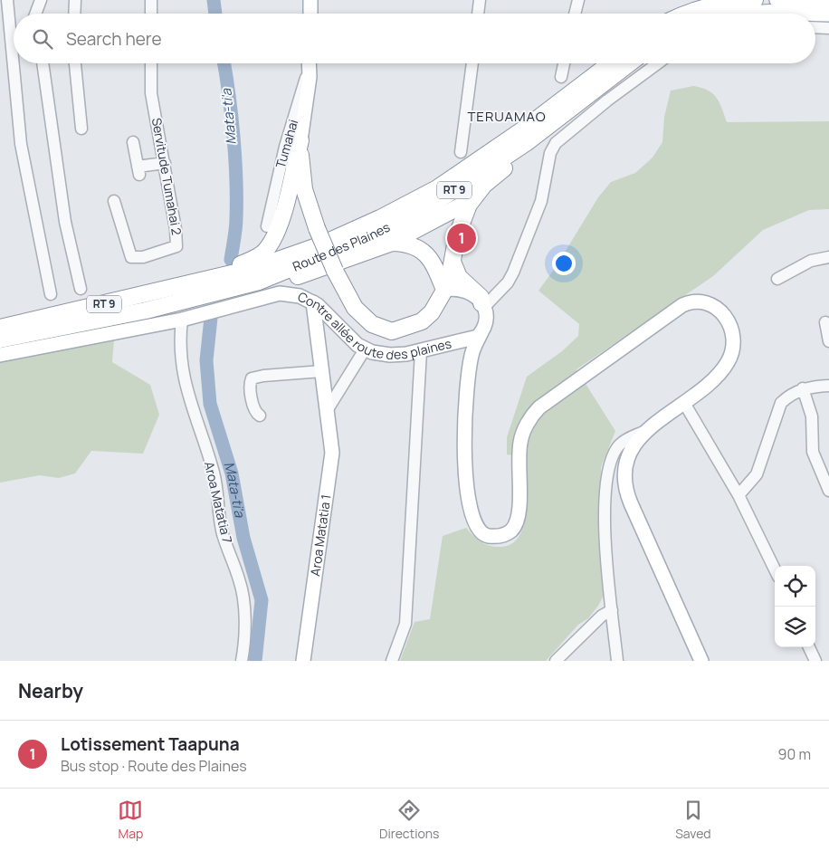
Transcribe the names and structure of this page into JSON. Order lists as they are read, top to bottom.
{
  "streets": {
    "highway": ["RT 9", "Route des Plaines"],
    "main road": ["Contre allée route des plaines", "Aroa Matatia 1"],
    "street": ["Tumahai", "Servitude Tumahai 2", "Aroa Matatia 7"]
  },
  "crossings": [
    ["Contre allée route des plaines", "Aroa Matatia 7"],
    ["Contre allée route des plaines", "Aroa Matatia 1"]
  ],
  "districts": ["TERUAMAO"],
  "water": ["Mata-ti'a"],
  "page": {
    "search": "Search here",
    "pins": "1",
    "heading": "Nearby",
    "list": [
      {
        "mark": "1",
        "name": "Lotissement Taapuna",
        "note": "Bus stop · Route des Plaines",
        "value": "90 m"
      }
    ],
    "nav": ["Map", "Directions", "Saved"]
  }
}
